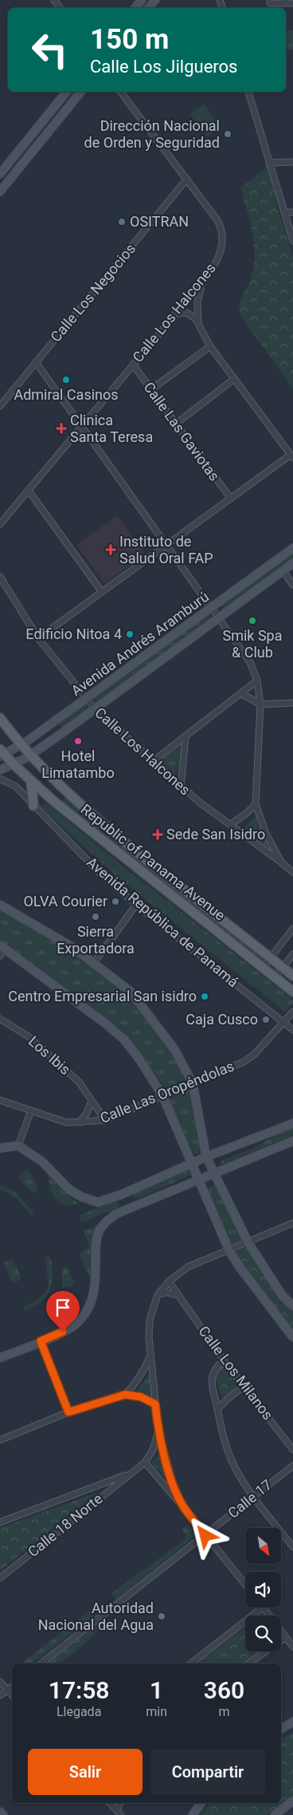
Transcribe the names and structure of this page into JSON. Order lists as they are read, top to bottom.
{
  "streets": {
    "main road": ["Avenida Andrés Aramburú", "Republic of Panama Avenue"],
    "street": [
      "Calle Los Negocios",
      "Calle Los Halcones",
      "Calle Las Gaviotas",
      "Avenida República de Panamá",
      "Los Ibis",
      "Calle Las Oropéndolas",
      "Calle Los Milanos",
      "Calle 17",
      "Calle 18 Norte"
    ]
  },
  "crossings": [
    ["Calle Los Negocios", "Calle Los Halcones"],
    ["Calle Los Halcones", "Calle Las Gaviotas"],
    ["Calle Los Halcones", "Avenida Andrés Aramburú"],
    ["Avenida Andrés Aramburú", "Republic of Panama Avenue"],
    ["Avenida República de Panamá", "Calle Las Oropéndolas"],
    ["Los Ibis", "Calle Las Oropéndolas"]
  ],
  "places": {
    "other": [
      "Dirección Nacional de Orden y Seguridad",
      "OSITRAN",
      "Admiral Casinos",
      "Smik Spa & Club",
      "Edificio Nitoa 4",
      "Hotel Limatambo",
      "OLVA Courier",
      "Sierra Exportadora",
      "Centro Empresarial San isidro",
      "Caja Cusco",
      "Autoridad Nacional del Agua"
    ],
    "health": ["Clinica Santa Teresa", "Instituto de Salud Oral FAP", "Sede San Isidro"]
  },
  "north": "bottom right",
  "page": {
    "turn": ["150 m", "Calle Los Jilgueros"],
    "eta": [
      "17:58",
      "Llegada",
      "1",
      "min",
      "360",
      "m"
    ],
    "buttons": ["Salir", "Compartir"]
  }
}
